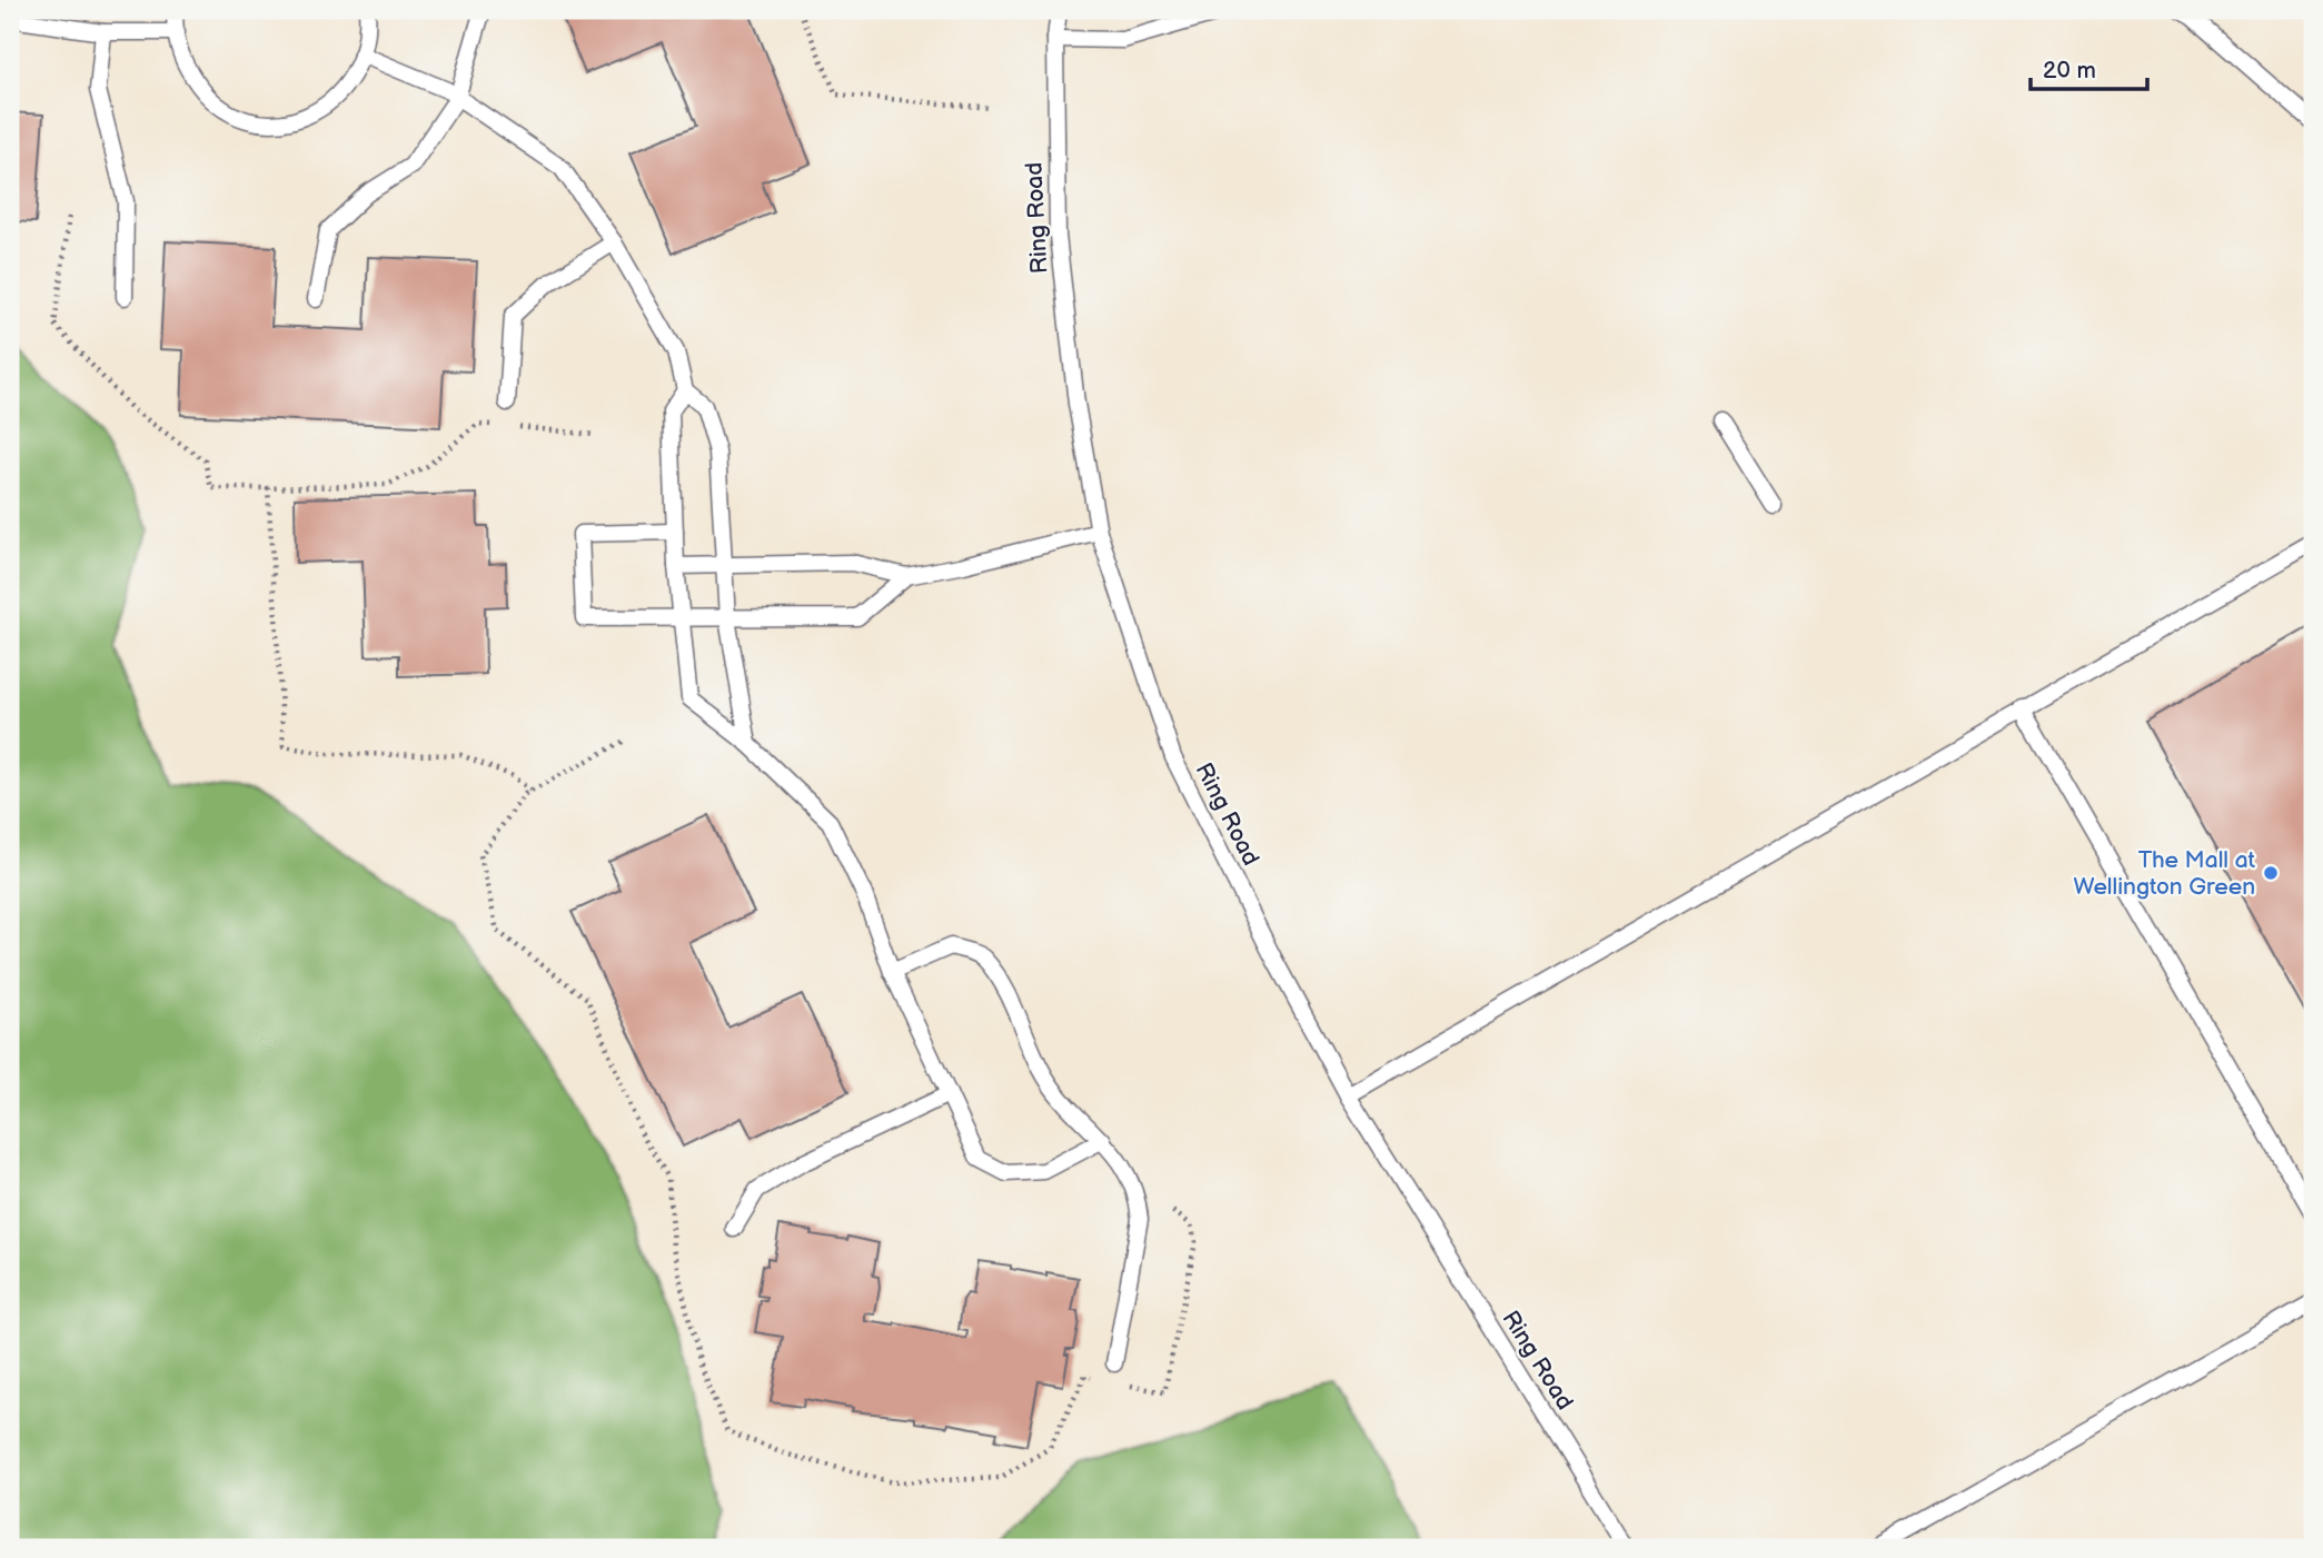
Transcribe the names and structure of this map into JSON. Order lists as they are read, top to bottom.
{
  "streets": {
    "lane": ["Ring Road"]
  },
  "places": ["The Mall at Wellington Green"],
  "scale_bar": "20 m"
}
